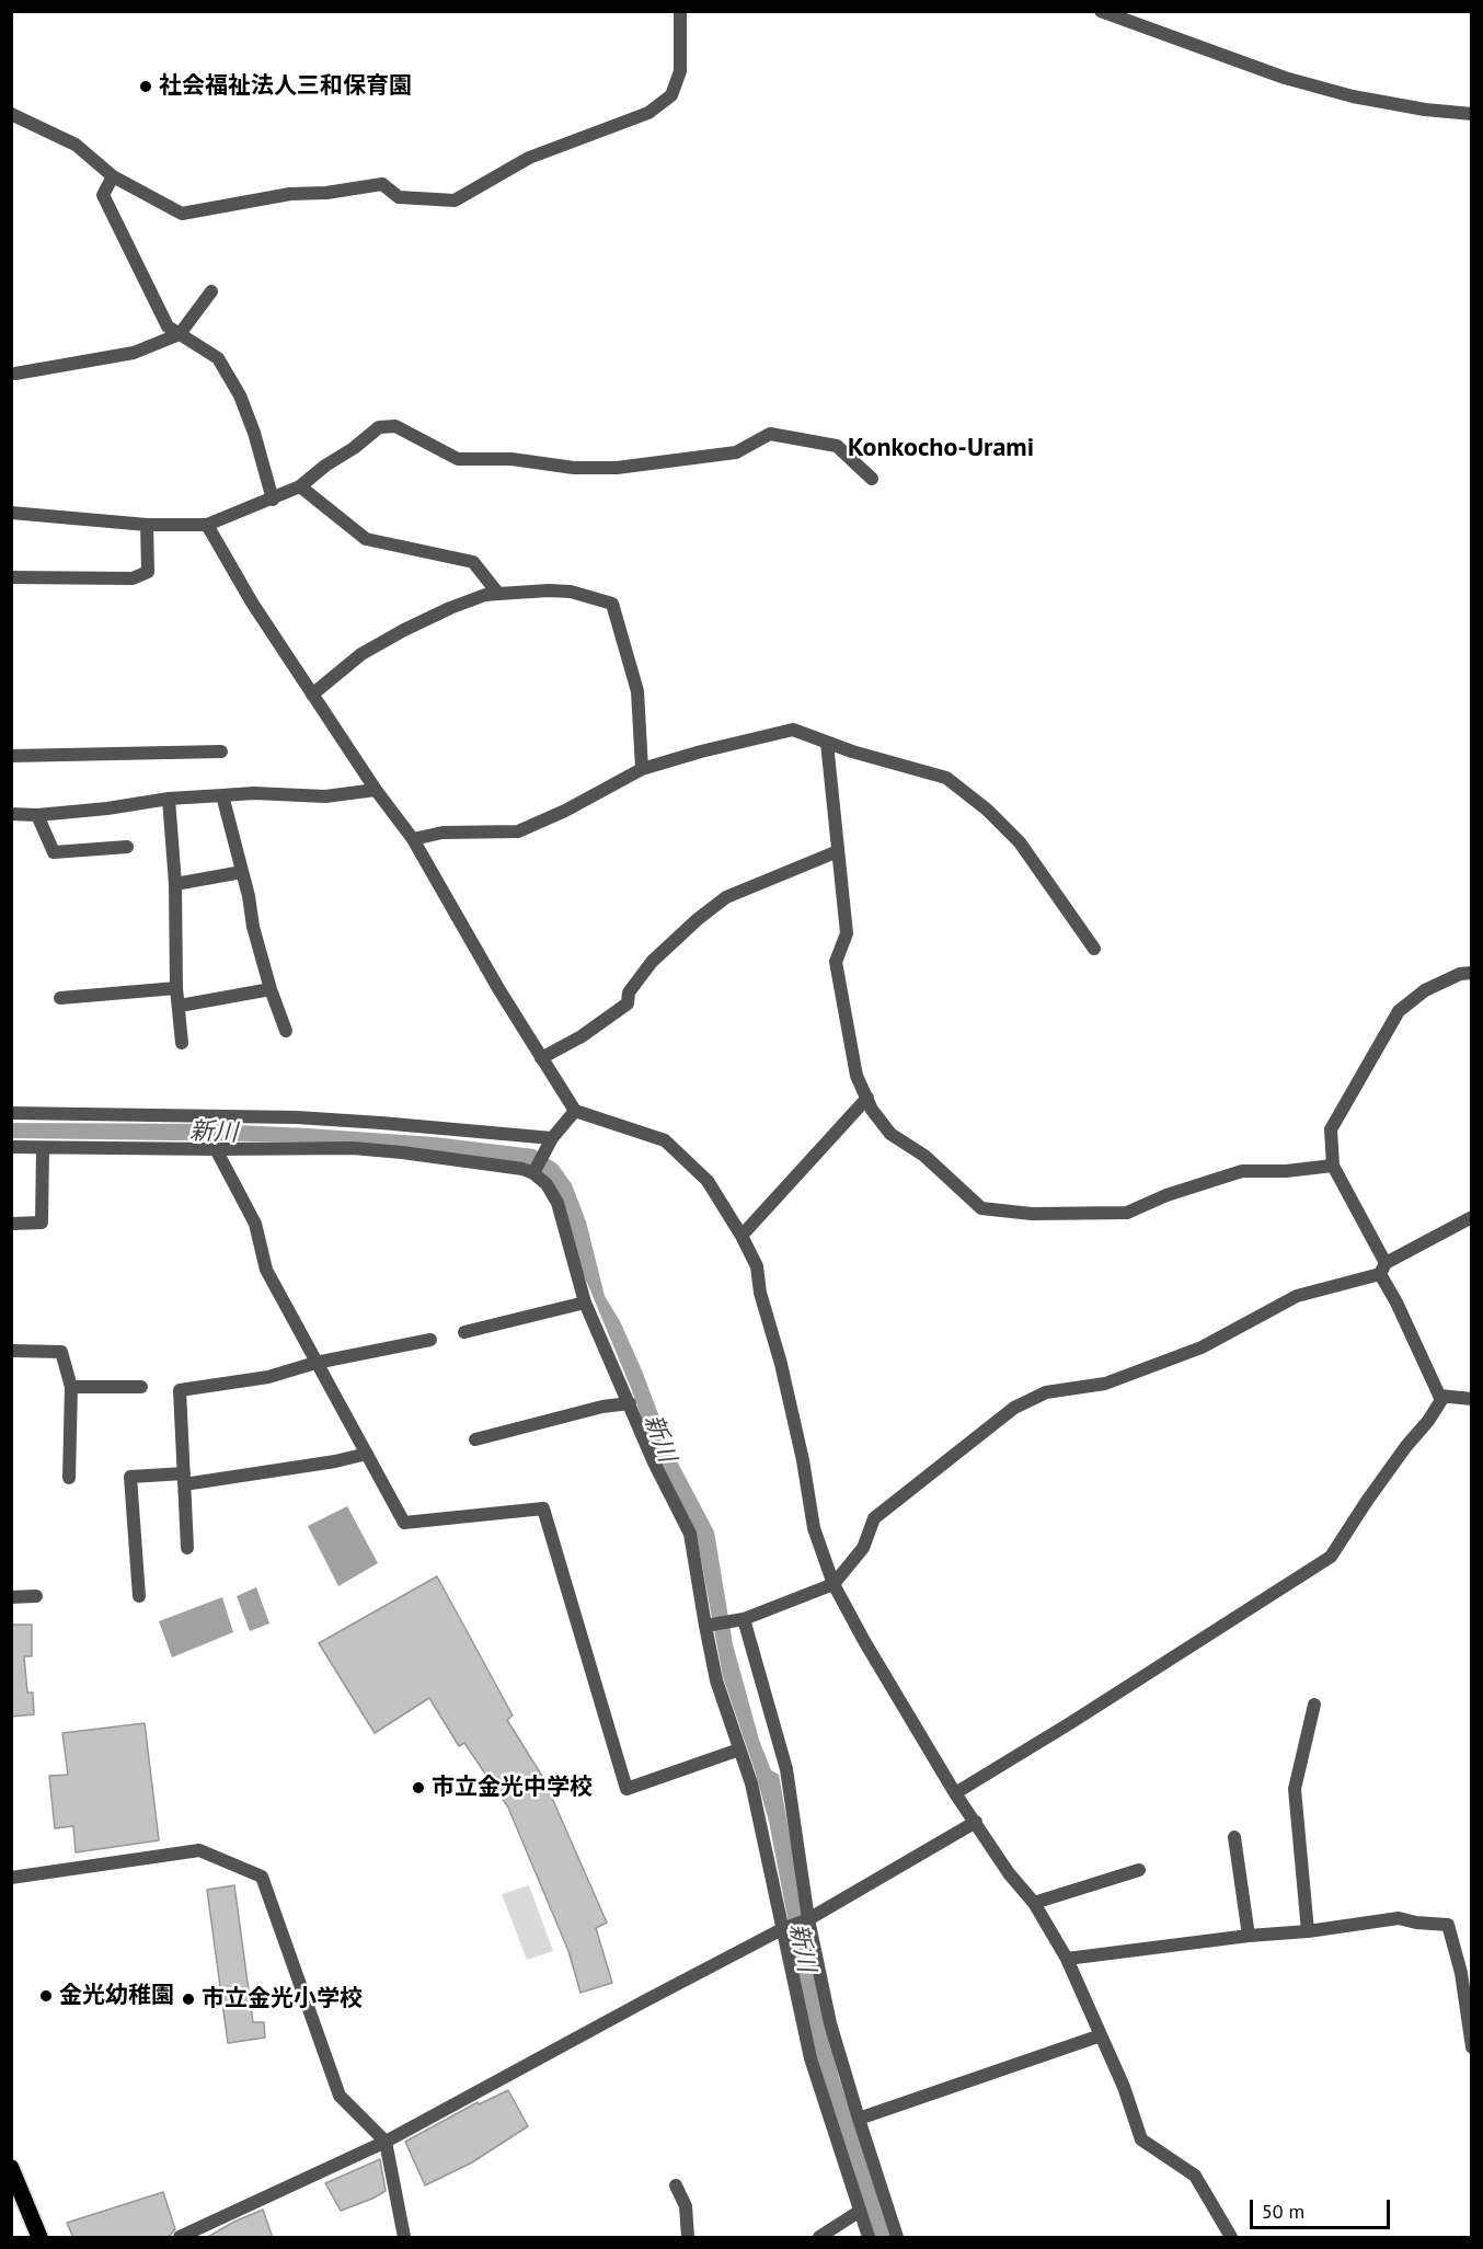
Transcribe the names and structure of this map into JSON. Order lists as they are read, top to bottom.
{
  "districts": ["Konkocho-Urami"],
  "water": ["新川"],
  "places": [
    "社会福祉法人三和保育園",
    "市立金光中学校",
    "金光幼稚園",
    "市立金光小学校"
  ],
  "scale_bar": "50 m"
}
